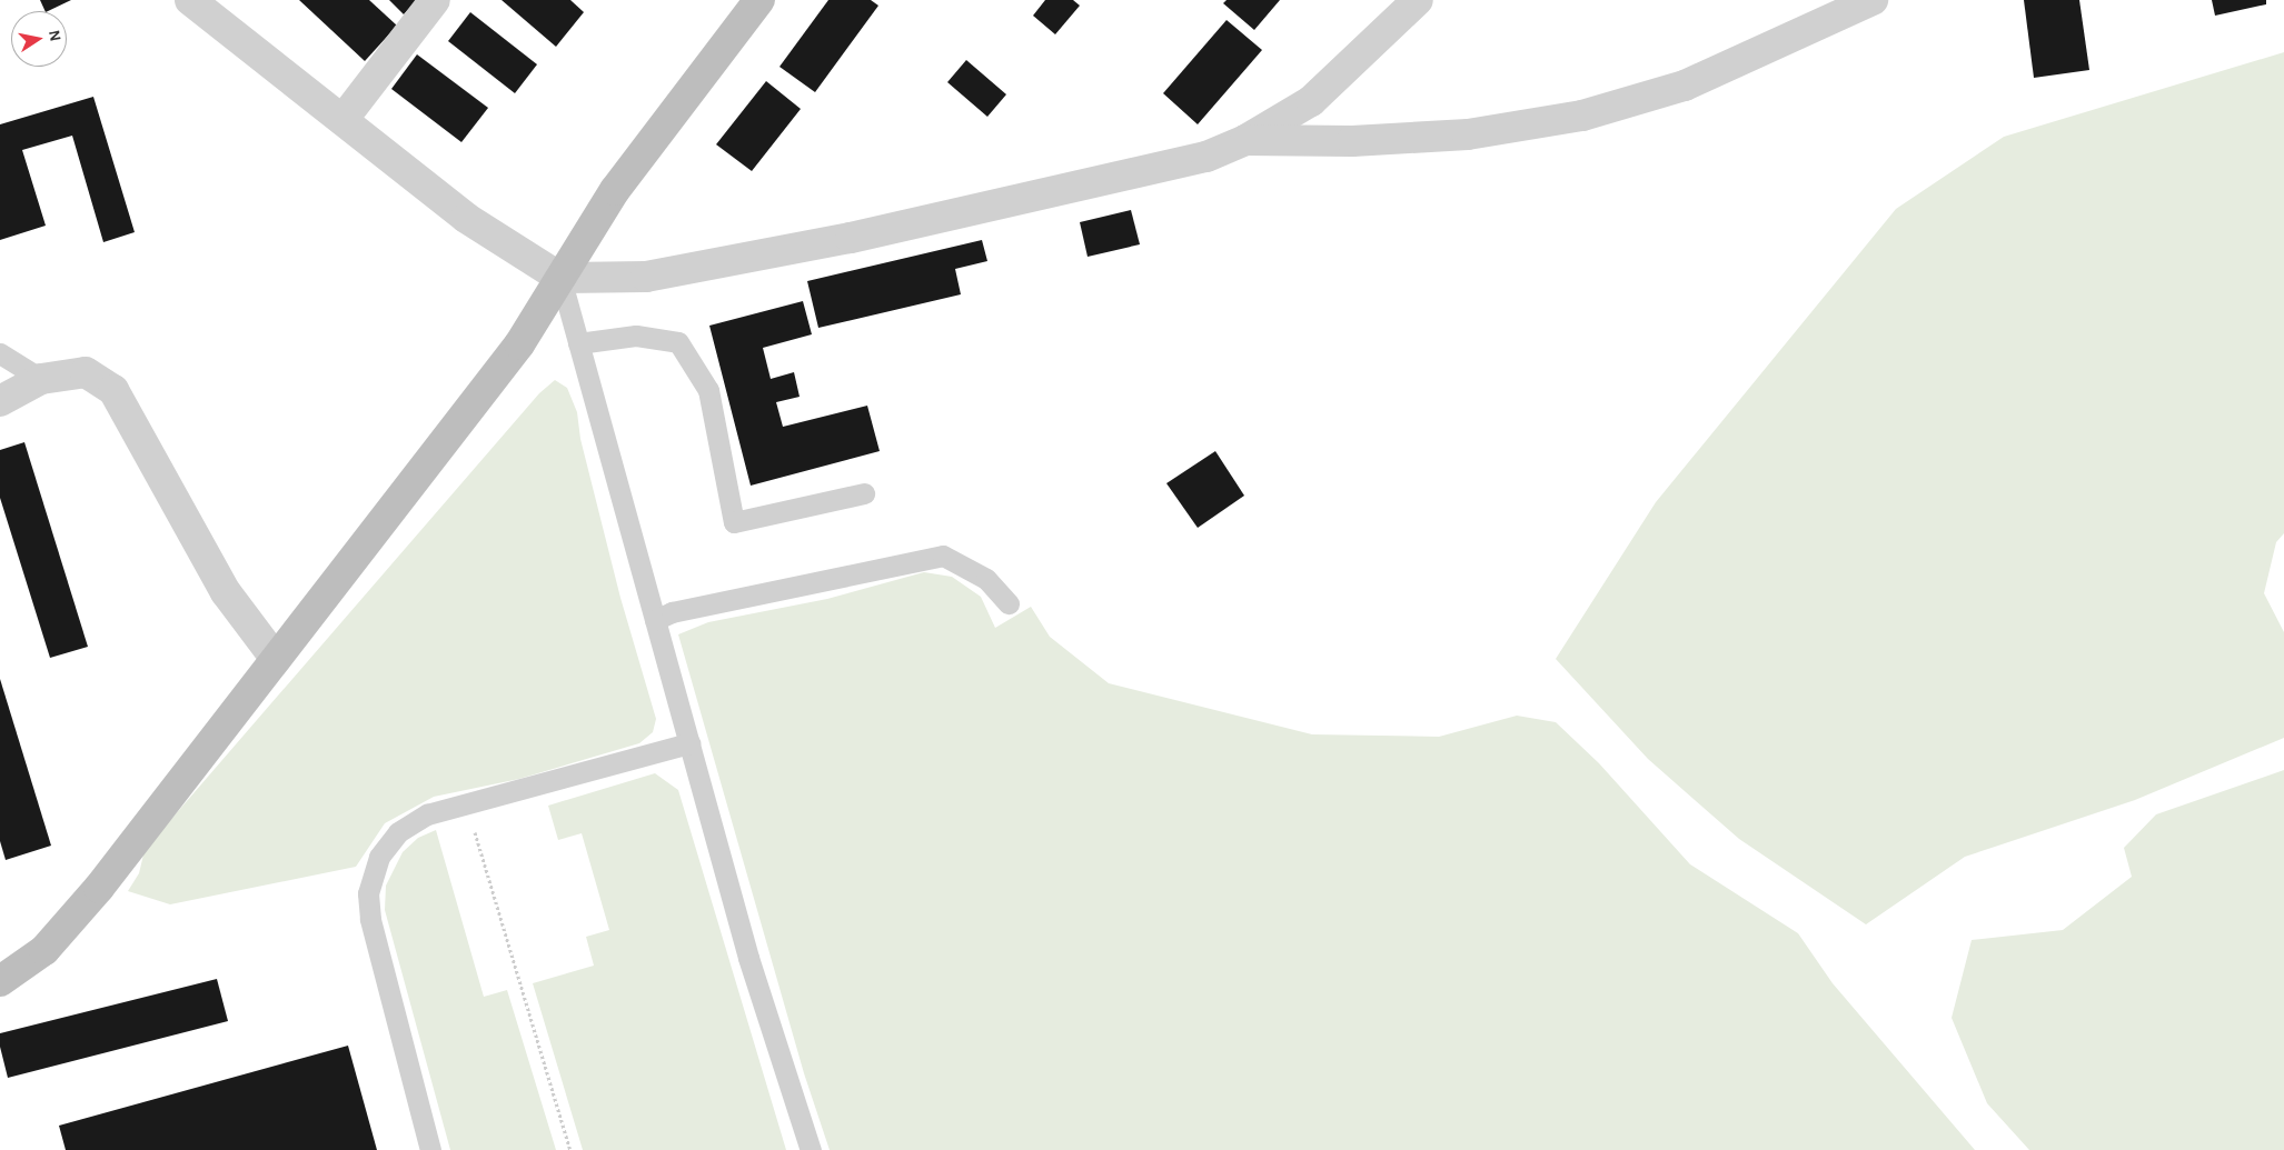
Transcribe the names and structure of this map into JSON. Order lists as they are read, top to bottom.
{
  "north": "right"
}
